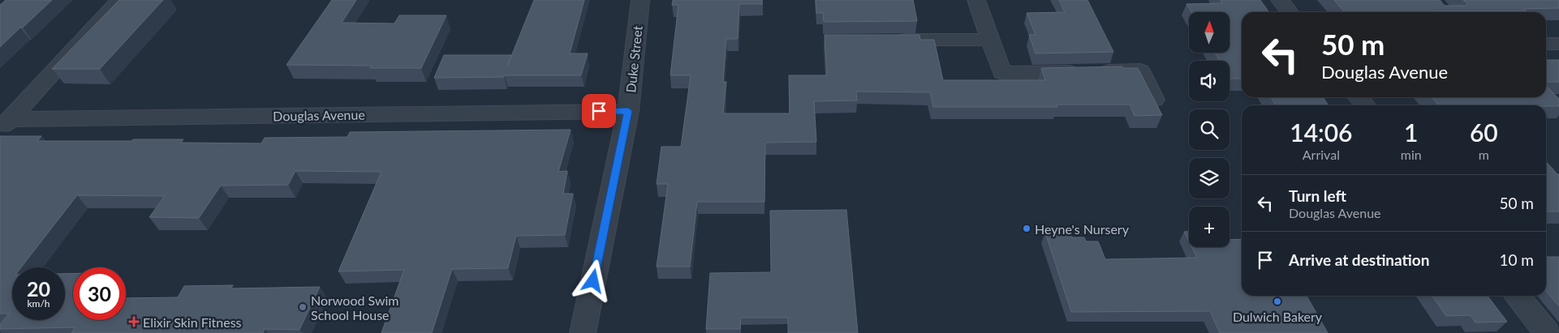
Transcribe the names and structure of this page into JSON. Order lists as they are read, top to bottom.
{
  "streets": {
    "street": ["Duke Street", "Douglas Avenue"]
  },
  "crossings": [
    ["Duke Street", "Douglas Avenue"]
  ],
  "places": {
    "other": ["Heyne's Nursery", "Dulwich Bakery", "Norwood Swim School House"],
    "health": ["Elixir Skin Fitness"]
  },
  "north": "top",
  "page": {
    "map_buttons": "+",
    "turn": ["50 m", "Douglas Avenue"],
    "eta": [
      "14:06",
      "Arrival",
      "1",
      "min",
      "60",
      "m"
    ],
    "list": [
      {
        "name": "Turn left",
        "note": "Douglas Avenue",
        "value": "50 m"
      },
      {
        "name": "Arrive at destination",
        "value": "10 m"
      }
    ],
    "speed": "20 km/h",
    "limit": "30"
  }
}
